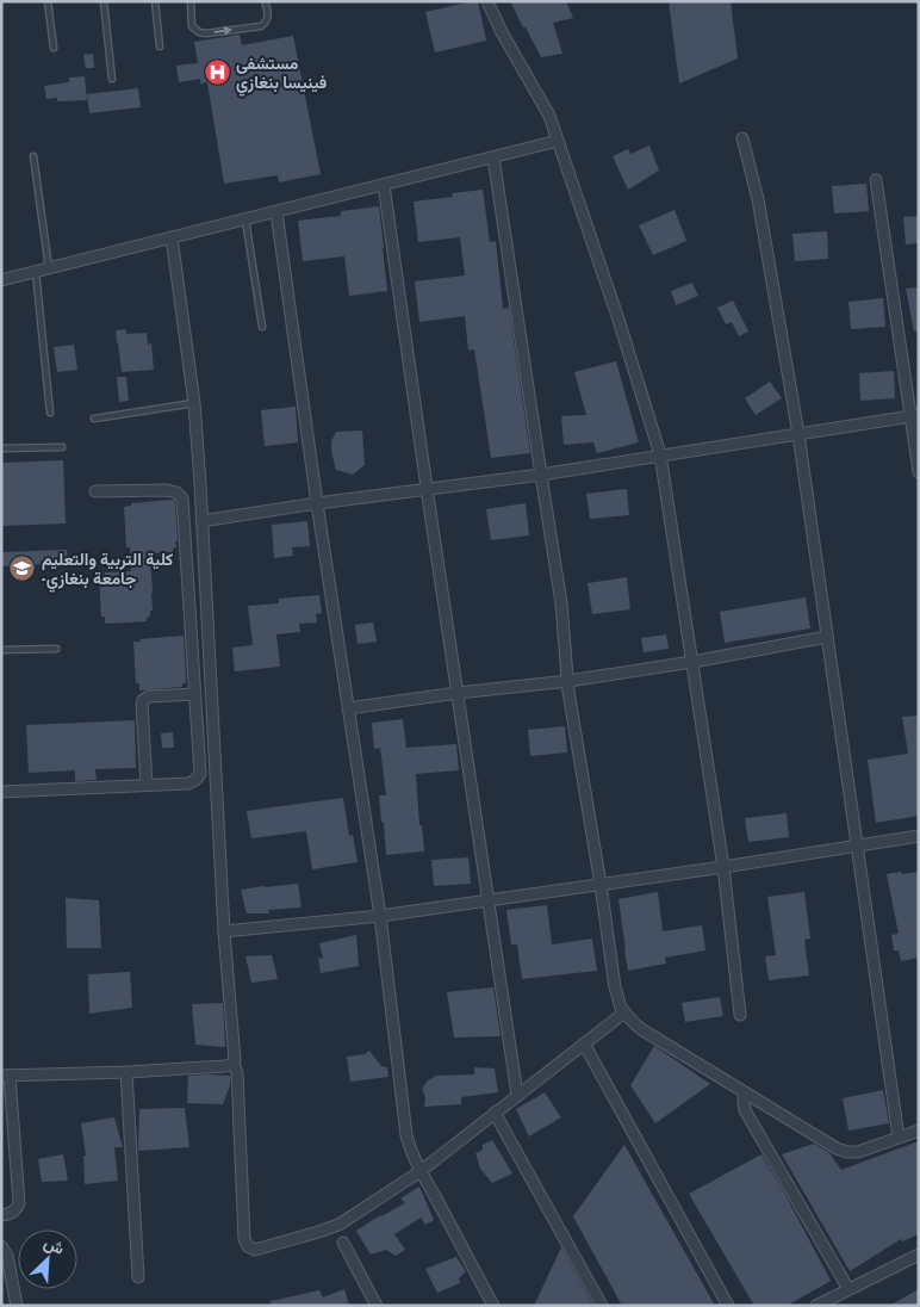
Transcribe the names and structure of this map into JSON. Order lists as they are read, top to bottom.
{
  "places": {
    "hospital": ["مستشفى فينيسا بنغازي"],
    "school or university": ["كلية التربية والتعليم -جامعة بنغازي"]
  },
  "north": "top right"
}
